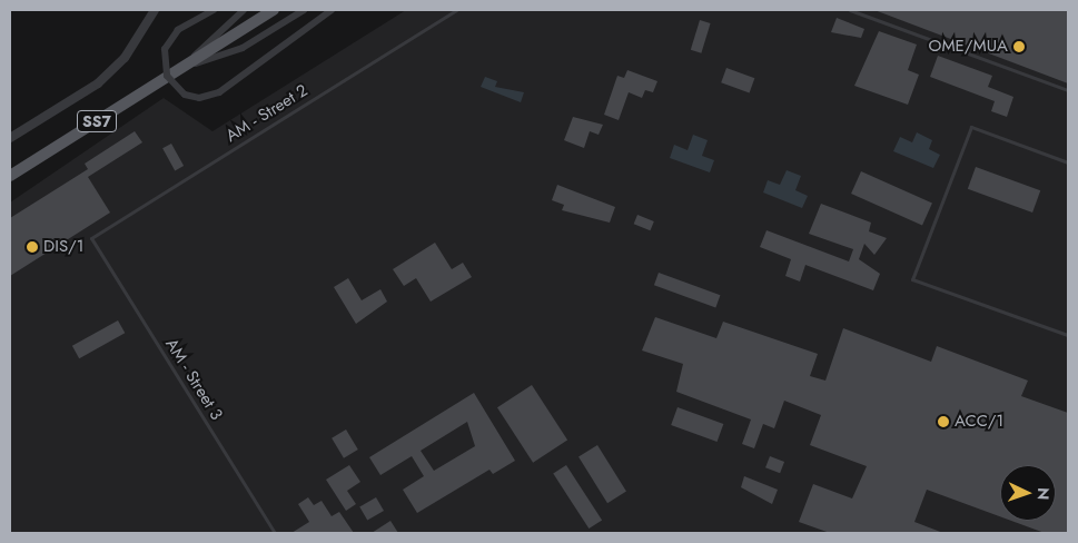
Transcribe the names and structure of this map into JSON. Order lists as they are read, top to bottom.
{
  "streets": {
    "main road": ["SS7"],
    "lane": ["AM - Street 2", "AM - Street 3"]
  },
  "crossings": [
    ["AM - Street 2", "AM - Street 3"]
  ],
  "places": ["OME/MUA", "DIS/1", "ACC/1"],
  "north": "right"
}
